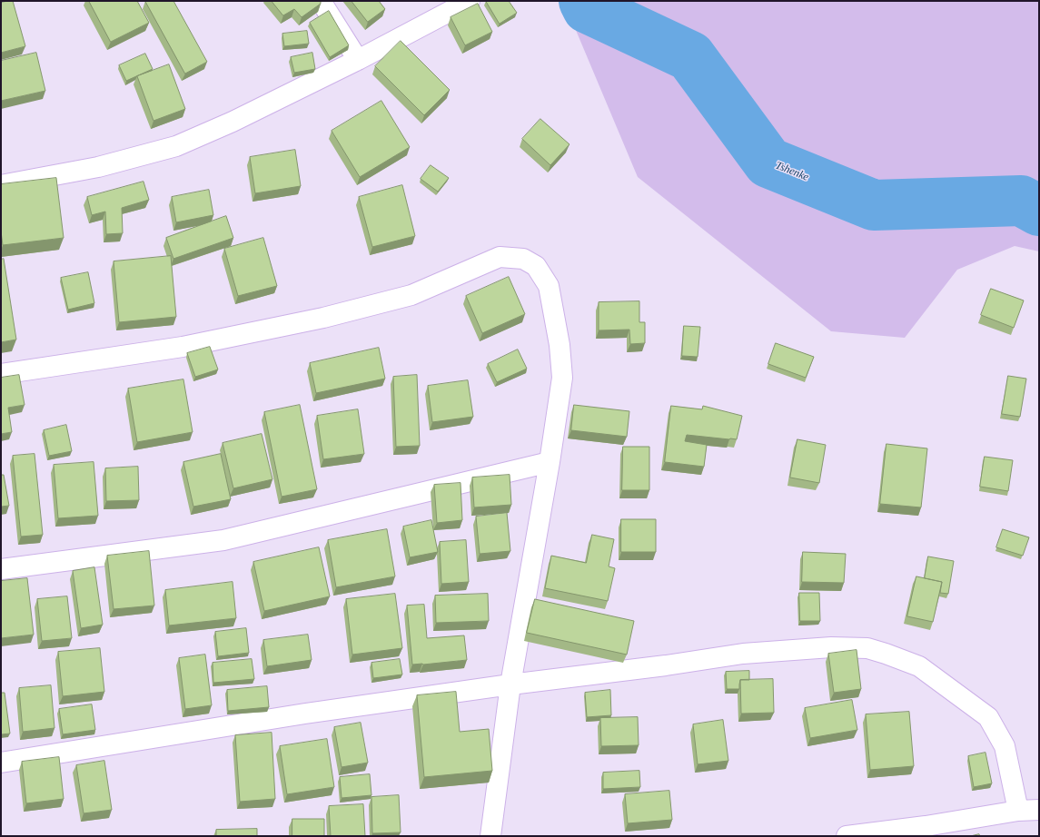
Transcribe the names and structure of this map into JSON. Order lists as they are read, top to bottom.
{
  "water": ["Tshenke"]
}
